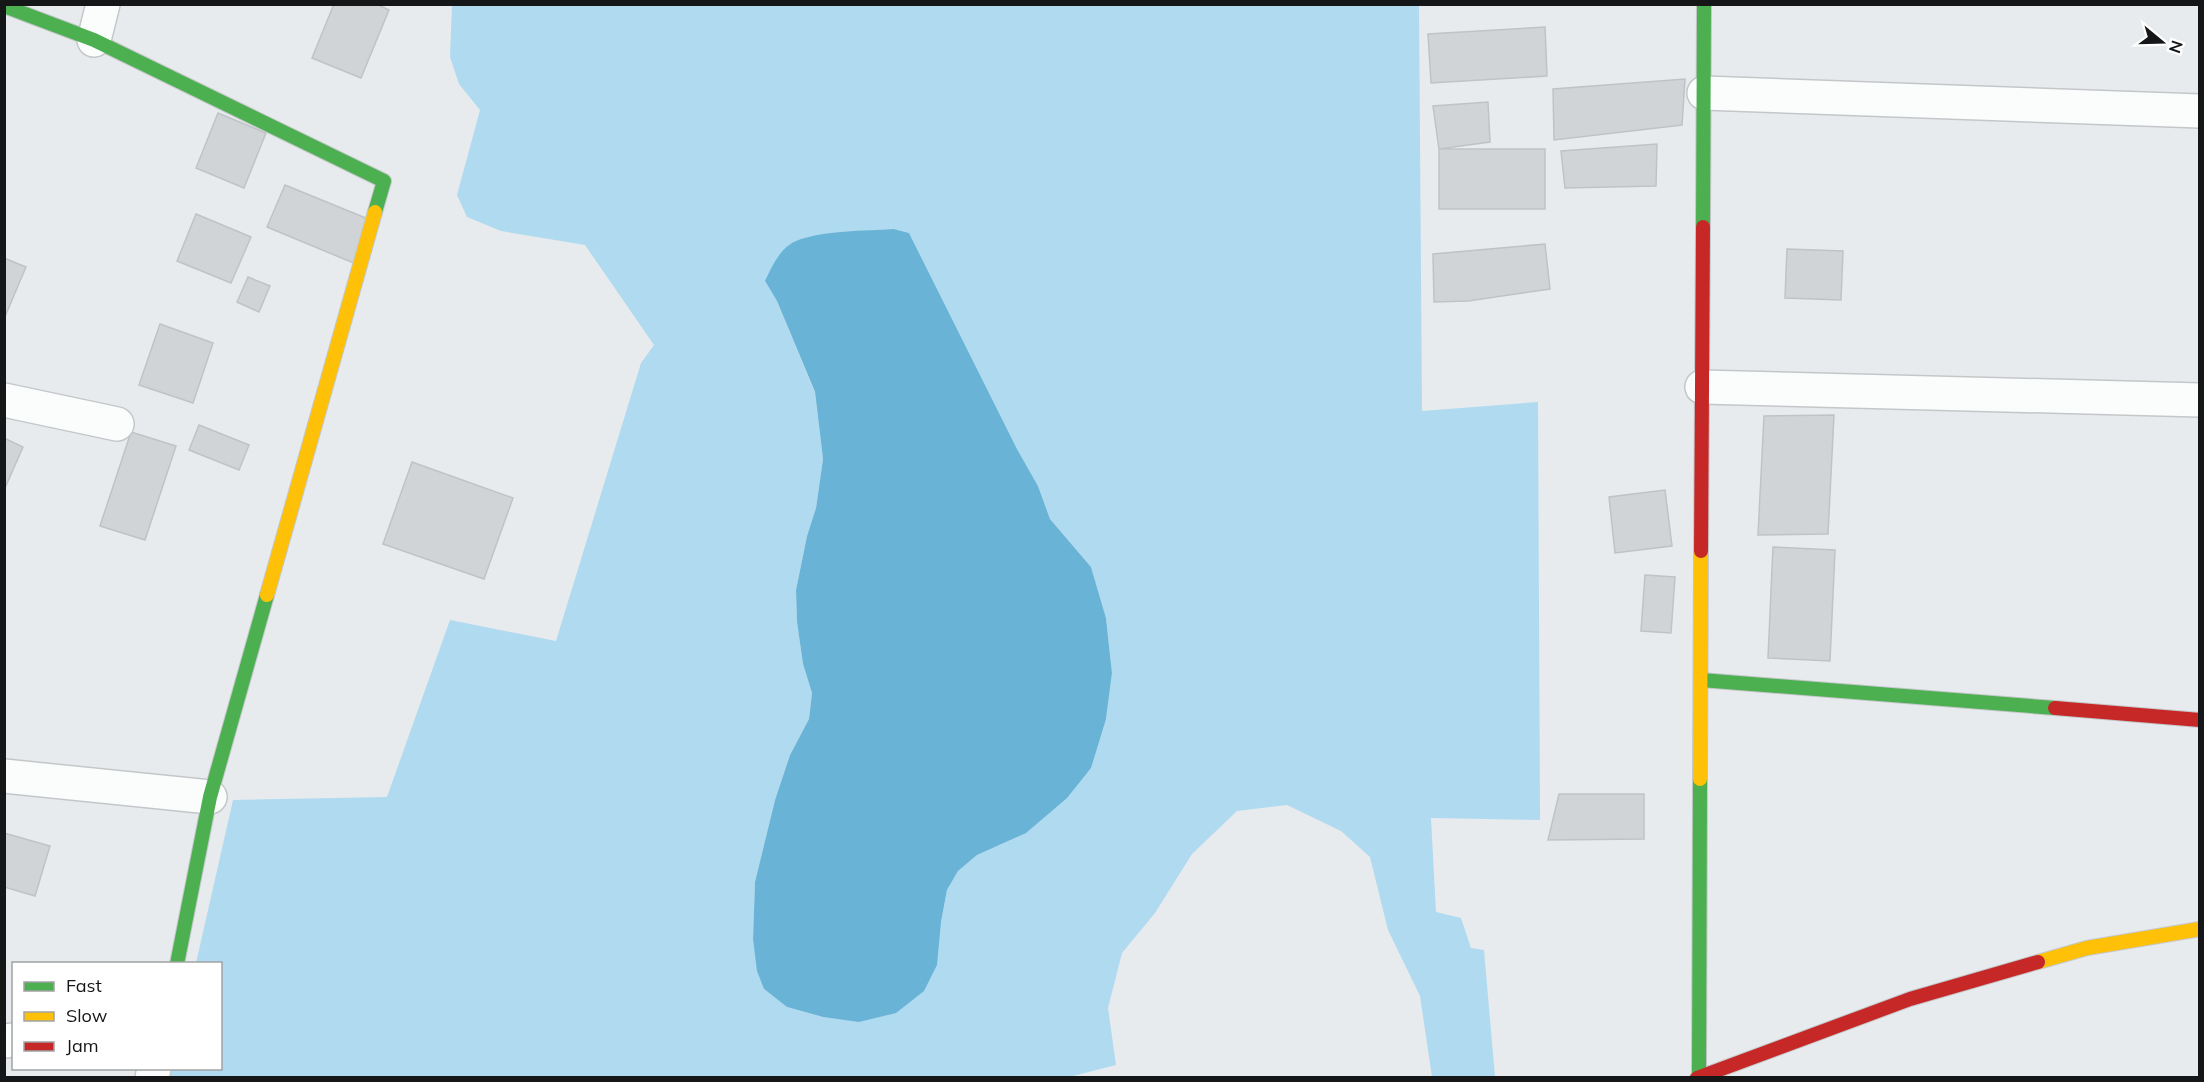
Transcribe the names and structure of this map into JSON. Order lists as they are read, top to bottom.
{
  "legend": ["Fast", "Slow", "Jam"],
  "north": "right"
}
